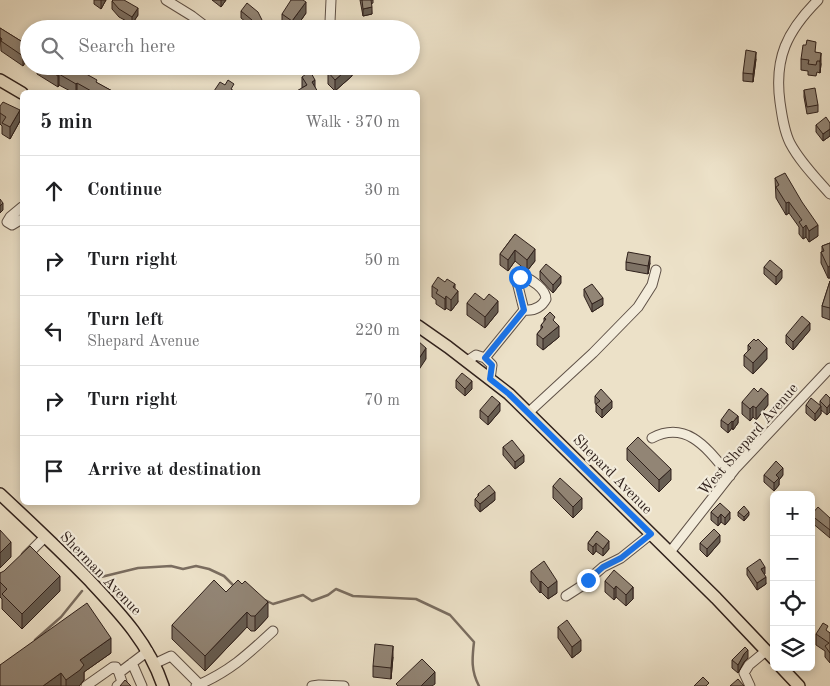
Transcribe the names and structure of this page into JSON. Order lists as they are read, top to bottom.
{
  "streets": {
    "main road": ["Shepard Avenue", "Sherman Avenue"],
    "street": ["West Shepard Avenue"]
  },
  "crossings": [
    ["West Shepard Avenue", "Shepard Avenue"]
  ],
  "page": {
    "search": "Search here",
    "heading": ["5 min", "Walk · 370 m"],
    "list": [
      ["Continue", "30 m"],
      ["Turn right", "50 m"],
      ["Turn left", "Shepard Avenue", "220 m"],
      ["Turn right", "70 m"],
      "Arrive at destination"
    ],
    "map_buttons": ["+", "−"]
  }
}
